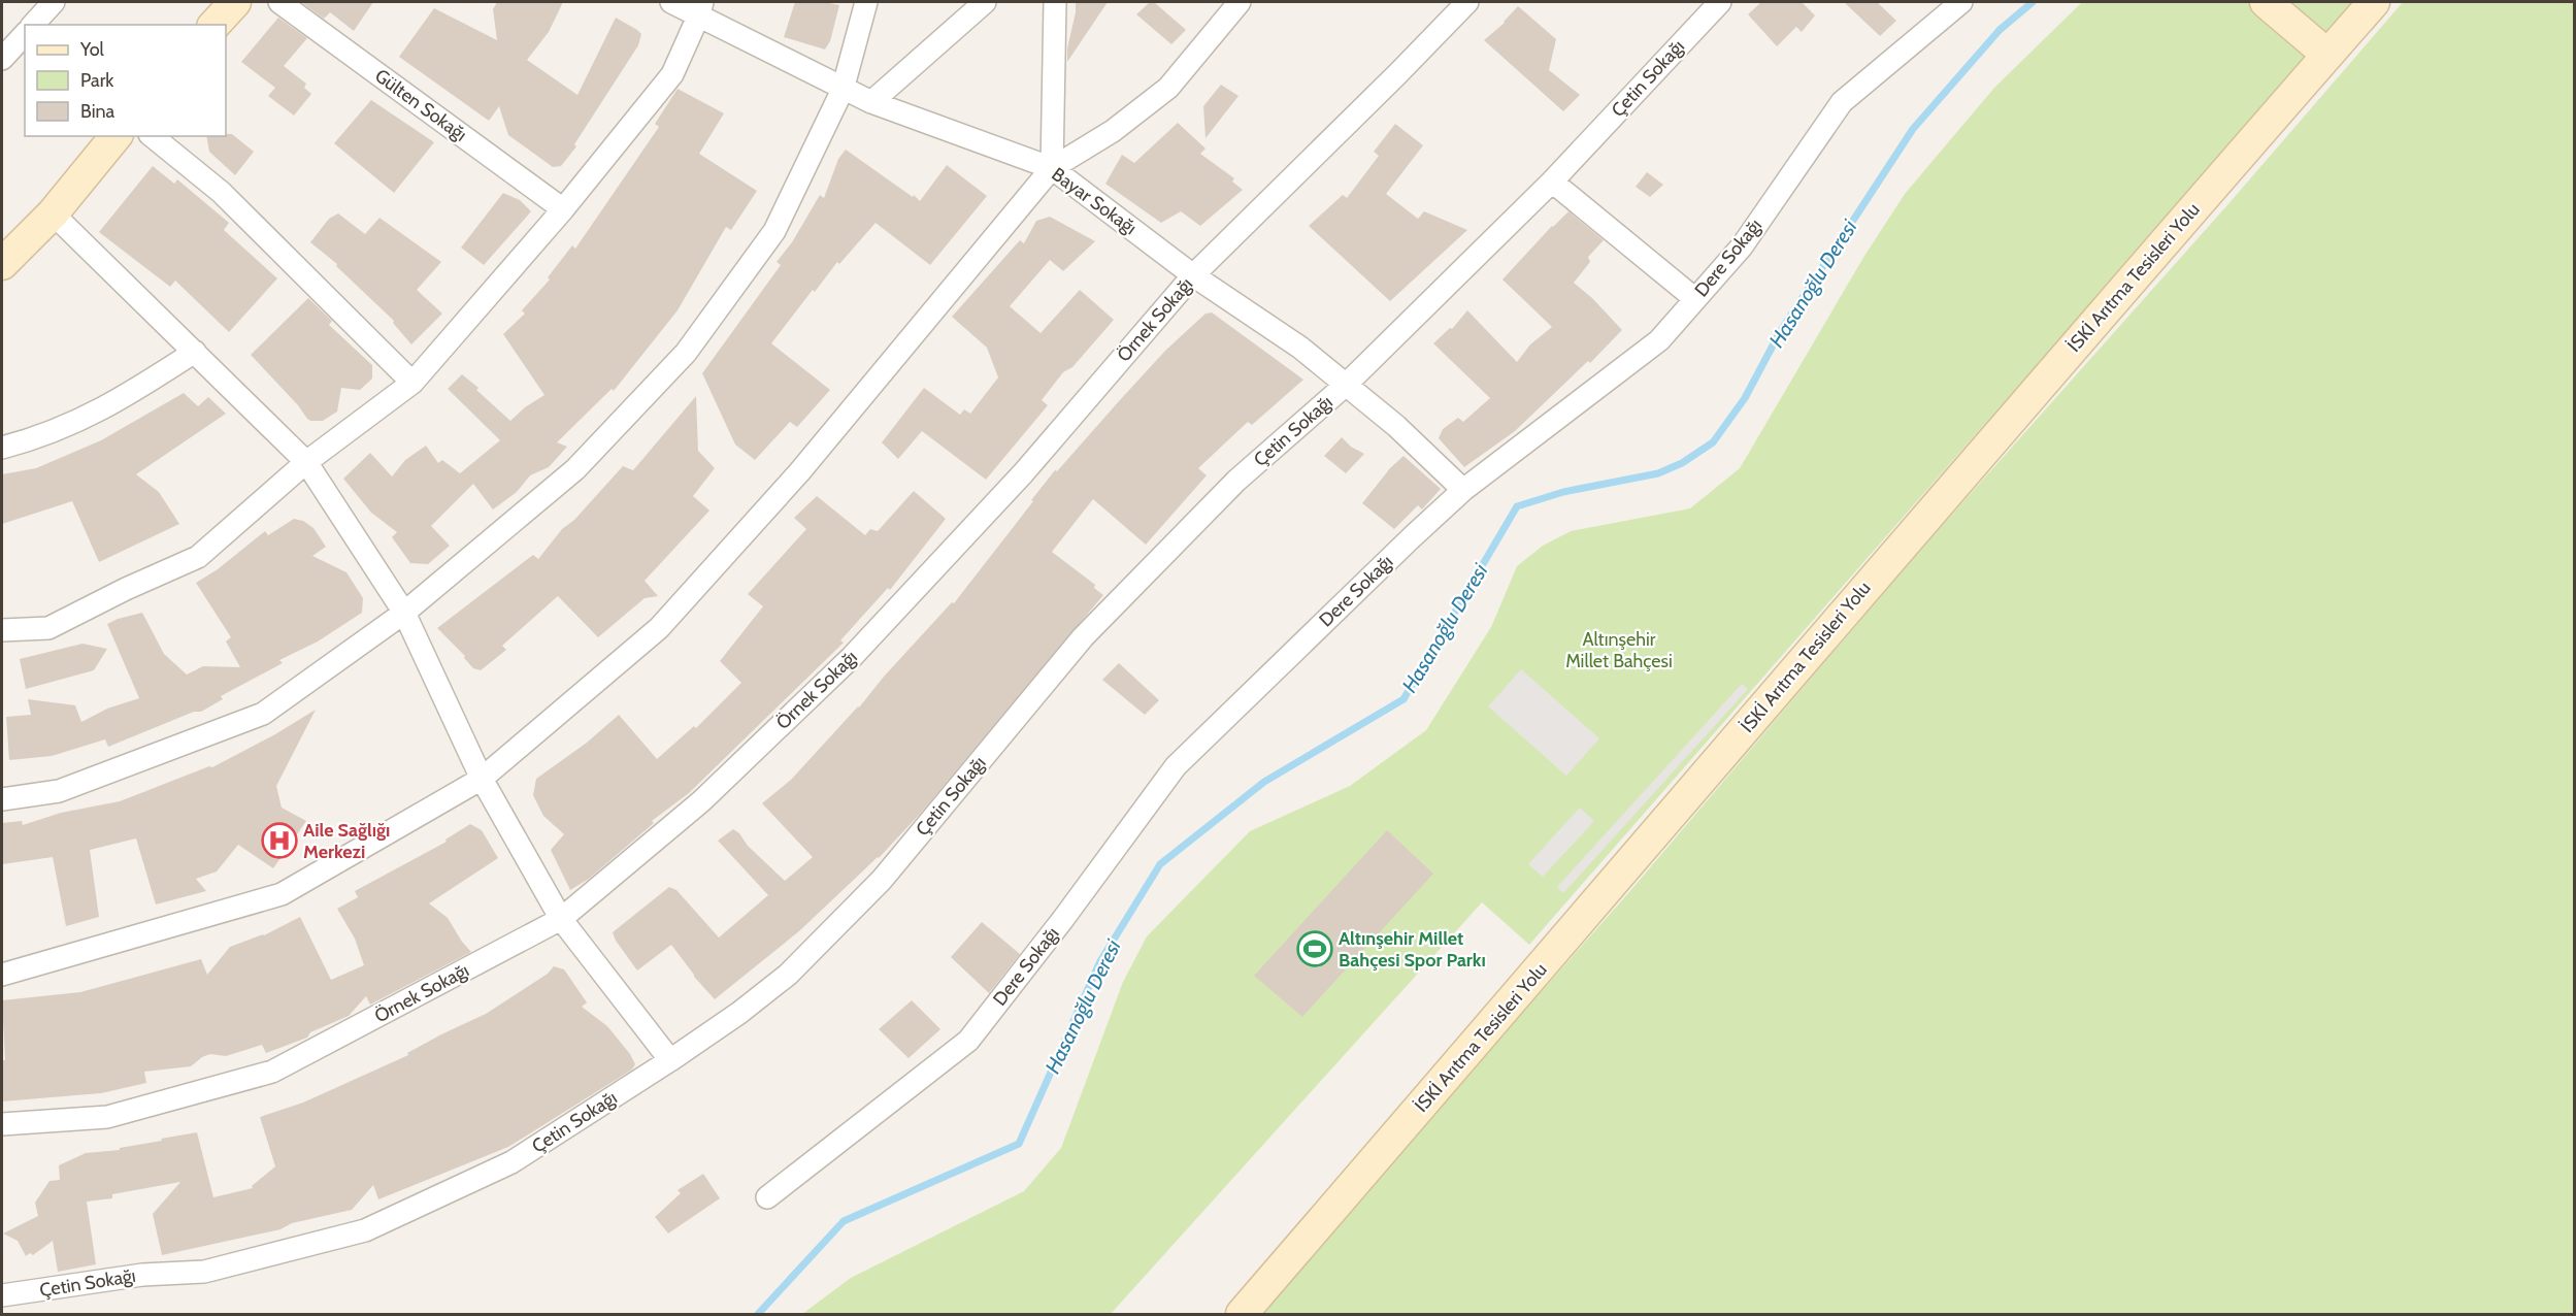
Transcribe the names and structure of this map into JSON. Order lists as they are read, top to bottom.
{
  "streets": {
    "main road": ["İSKİ Arıtma Tesisleri Yolu"],
    "street": [
      "Çetin Sokağı",
      "Gülten Sokağı",
      "Bayar Sokağı",
      "Dere Sokağı",
      "Örnek Sokağı"
    ]
  },
  "crossings": [
    ["Çetin Sokağı", "Bayar Sokağı"],
    ["Bayar Sokağı", "Dere Sokağı"],
    ["Bayar Sokağı", "Örnek Sokağı"]
  ],
  "water": ["Hasanoğlu Deresi"],
  "parks": ["Altınşehir Millet Bahçesi"],
  "places": {
    "hospital": ["Aile Sağlığı Merkezi"],
    "sports": ["Altınşehir Millet Bahçesi Spor Parkı"]
  },
  "legend": ["Yol", "Park", "Bina"]
}
